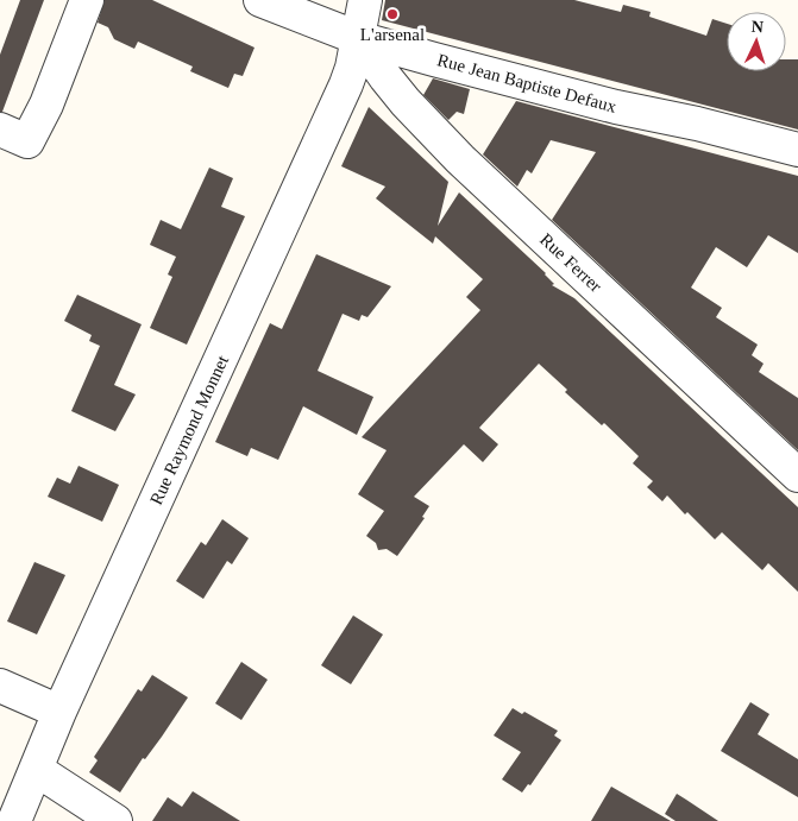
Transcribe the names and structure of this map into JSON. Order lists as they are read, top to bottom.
{
  "streets": {
    "street": ["Rue Jean Baptiste Defaux", "Rue Ferrer", "Rue Raymond Monnet"]
  },
  "crossings": [
    ["Rue Jean Baptiste Defaux", "Rue Ferrer"],
    ["Rue Jean Baptiste Defaux", "Rue Raymond Monnet"],
    ["Rue Ferrer", "Rue Raymond Monnet"]
  ],
  "places": ["L'arsenal"],
  "north": "top"
}
